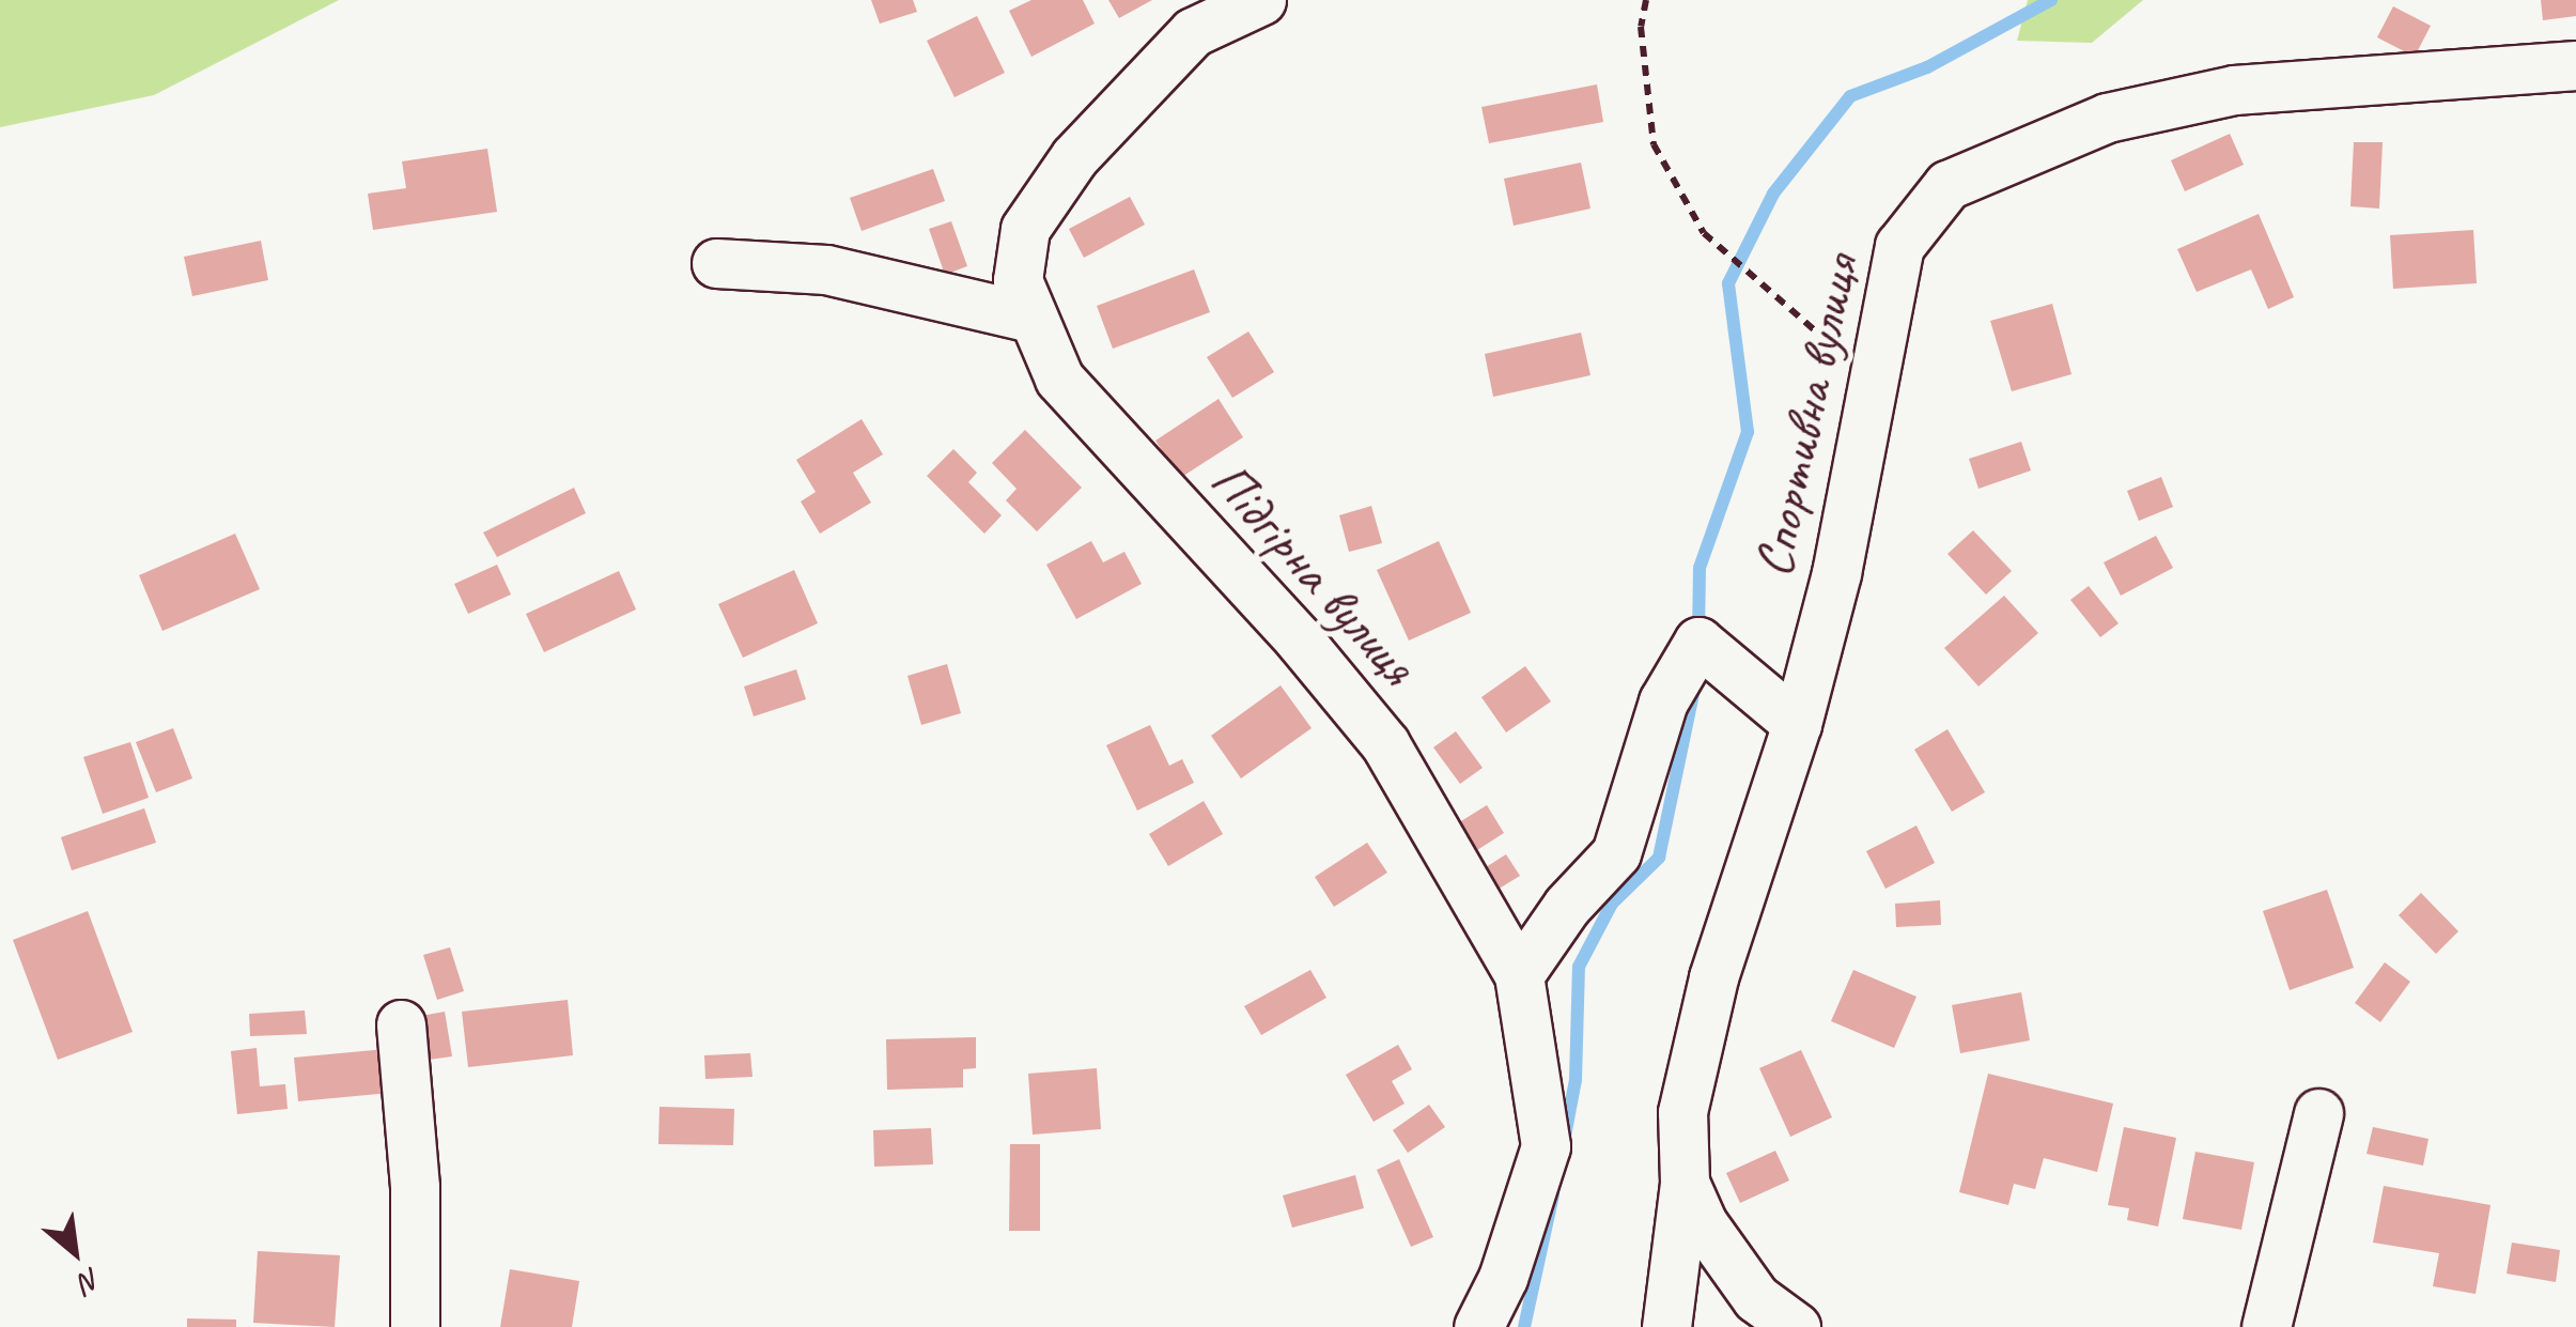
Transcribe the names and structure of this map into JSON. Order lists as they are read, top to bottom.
{
  "streets": {
    "street": ["Спортивна вулиця", "Підгірна вулиця"]
  },
  "north": "bottom right"
}
